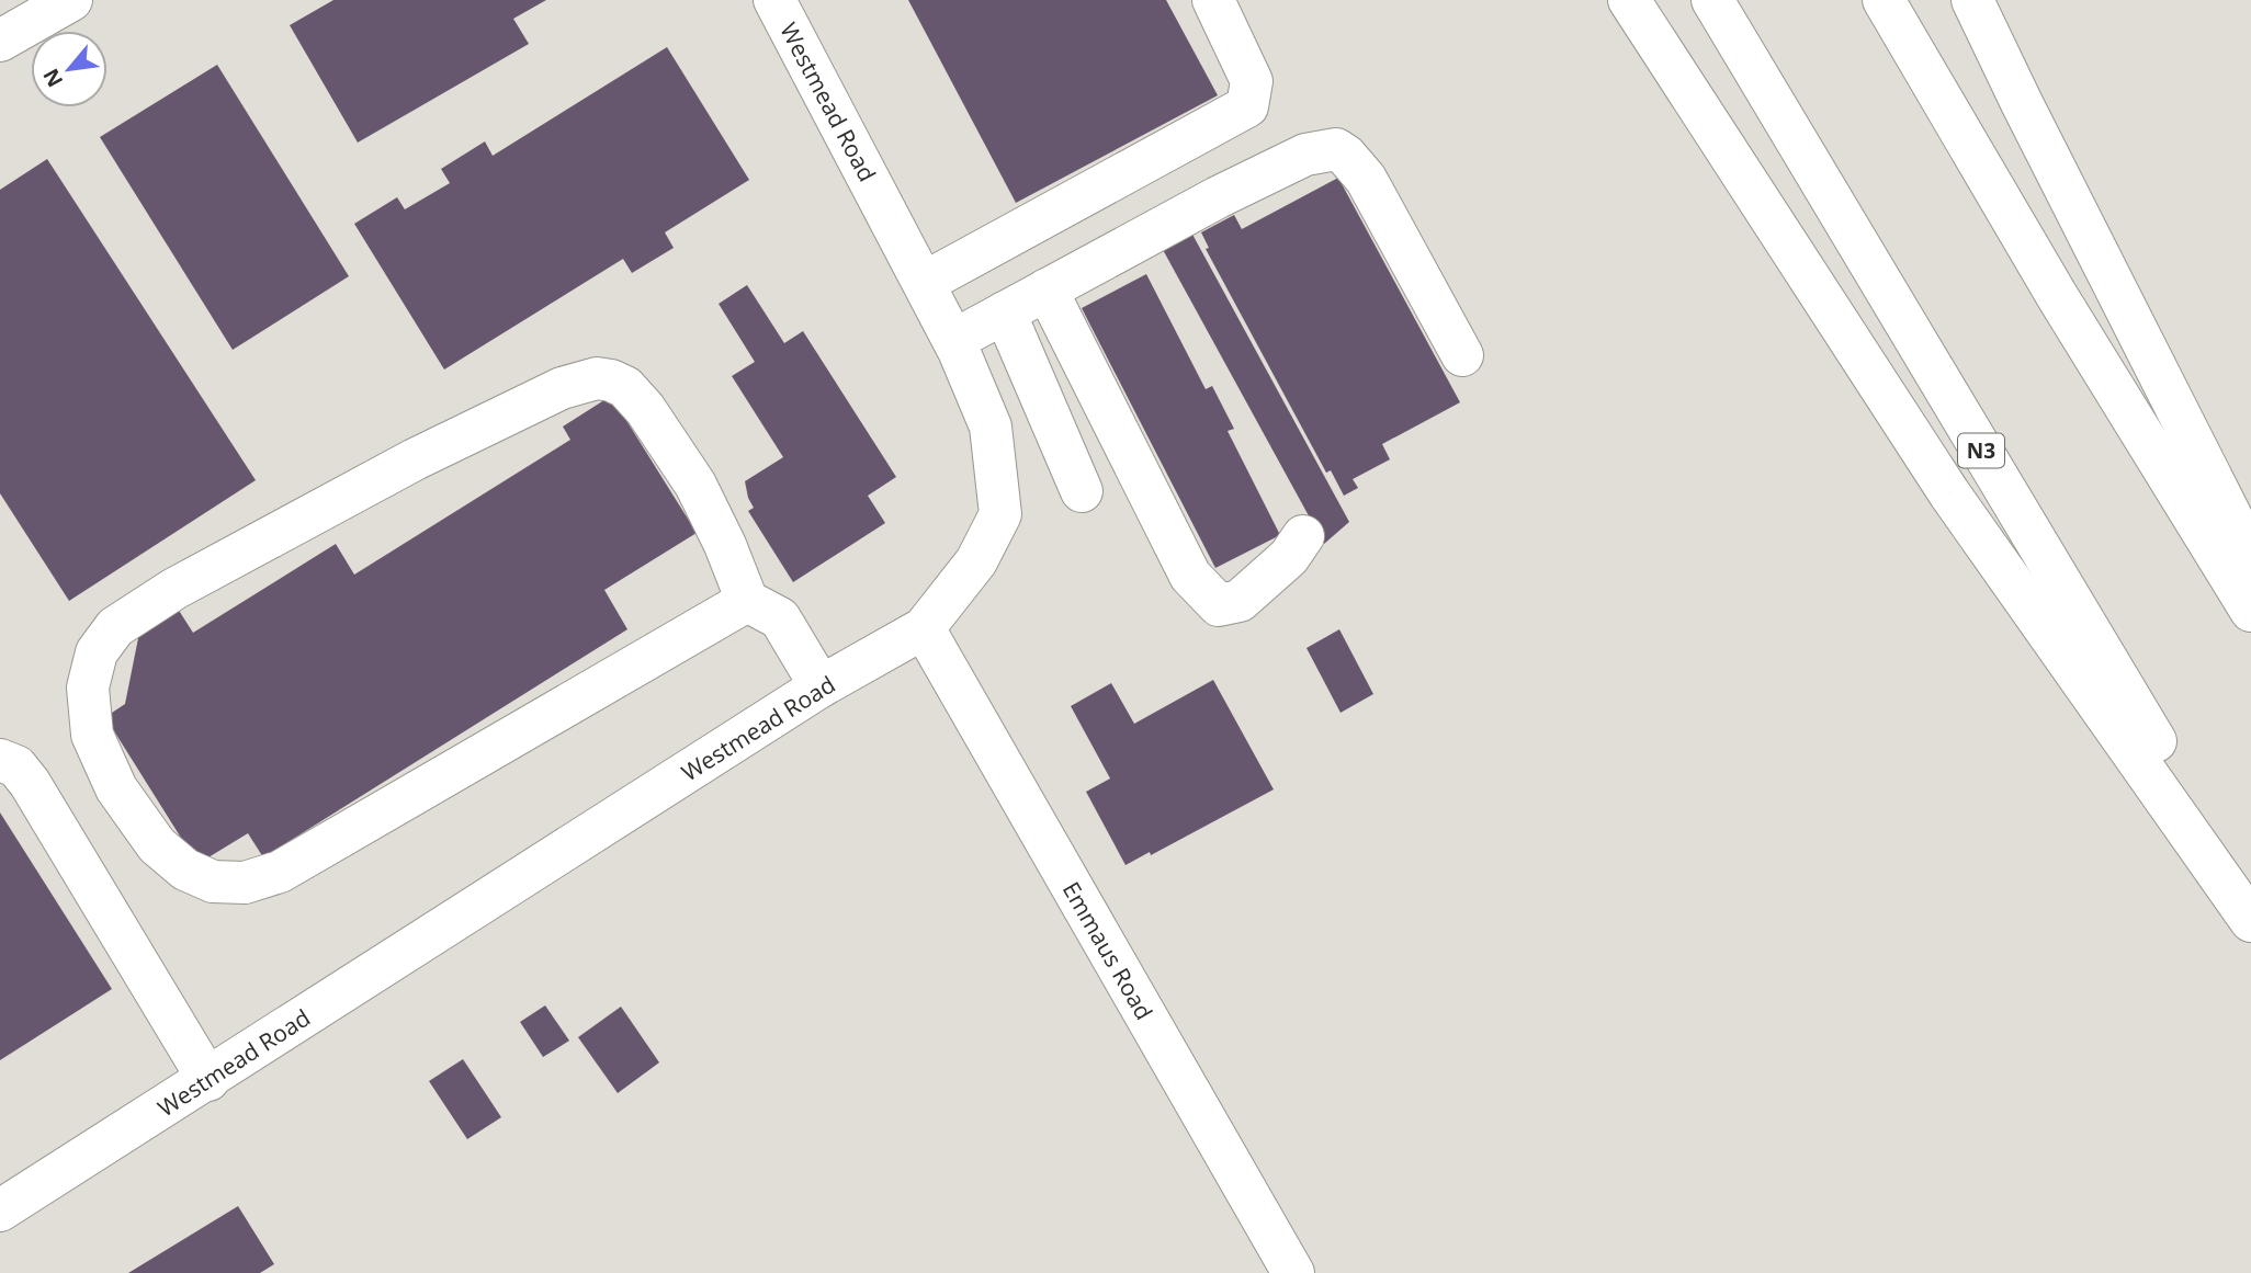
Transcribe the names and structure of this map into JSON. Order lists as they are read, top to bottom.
{
  "streets": {
    "main road": ["Westmead Road", "N3", "Emmaus Road"]
  },
  "crossings": [
    ["Westmead Road", "Emmaus Road"]
  ],
  "north": "bottom left"
}
